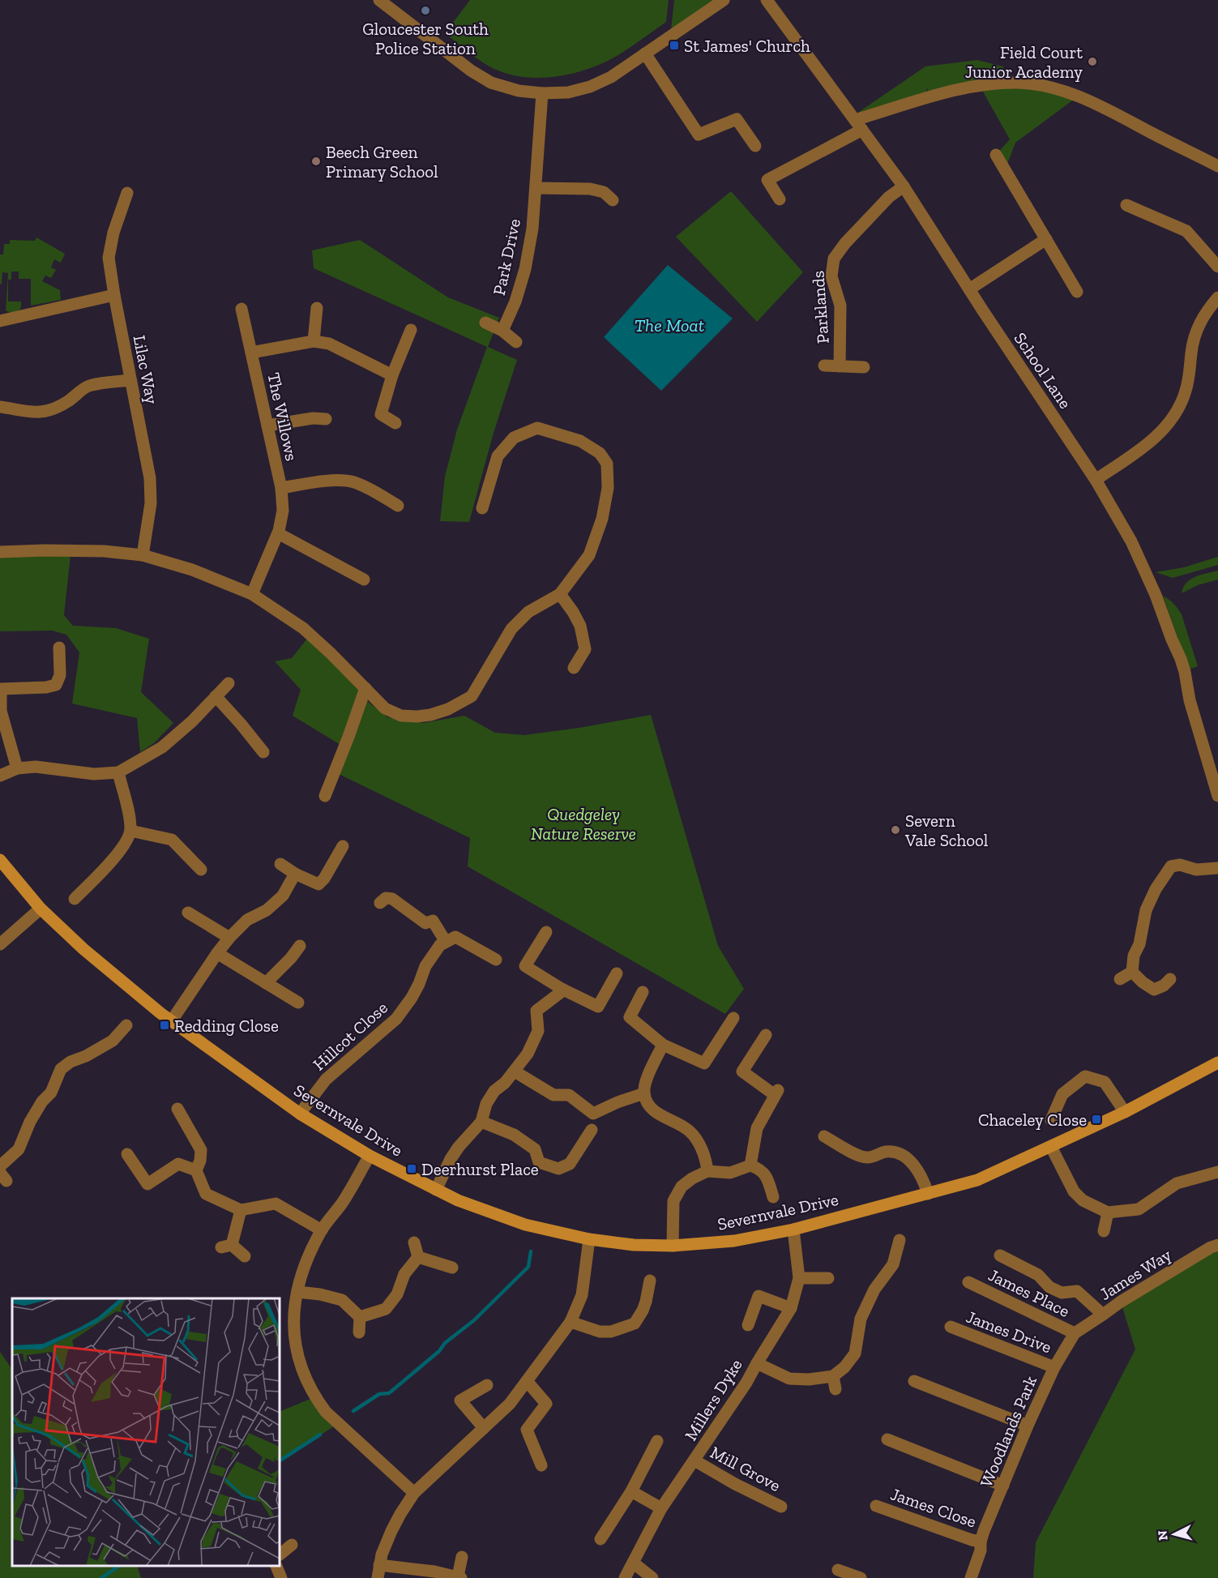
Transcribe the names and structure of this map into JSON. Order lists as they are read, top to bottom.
{
  "streets": {
    "street": [
      "Park Drive",
      "Parklands",
      "Lilac Way",
      "School Lane",
      "The Willows",
      "Hillcot Close",
      "Severnvale Drive",
      "James Way",
      "James Place",
      "James Drive",
      "Millers Dyke",
      "Woodlands Park",
      "Mill Grove",
      "James Close"
    ]
  },
  "crossings": [
    ["Parklands", "School Lane"],
    ["Hillcot Close", "Severnvale Drive"],
    ["Severnvale Drive", "Millers Dyke"],
    ["James Way", "Woodlands Park"],
    ["James Place", "Woodlands Park"],
    ["James Drive", "Woodlands Park"],
    ["Millers Dyke", "Mill Grove"],
    ["Woodlands Park", "James Close"]
  ],
  "water": ["The Moat"],
  "parks": ["Quedgeley Nature Reserve"],
  "places": {
    "other": [
      "Gloucester South Police Station",
      "Field Court Junior Academy",
      "Beech Green Primary School",
      "Severn Vale School"
    ],
    "transit": [
      "St James' Church",
      "Redding Close",
      "Chaceley Close",
      "Deerhurst Place"
    ]
  },
  "north": "left"
}
